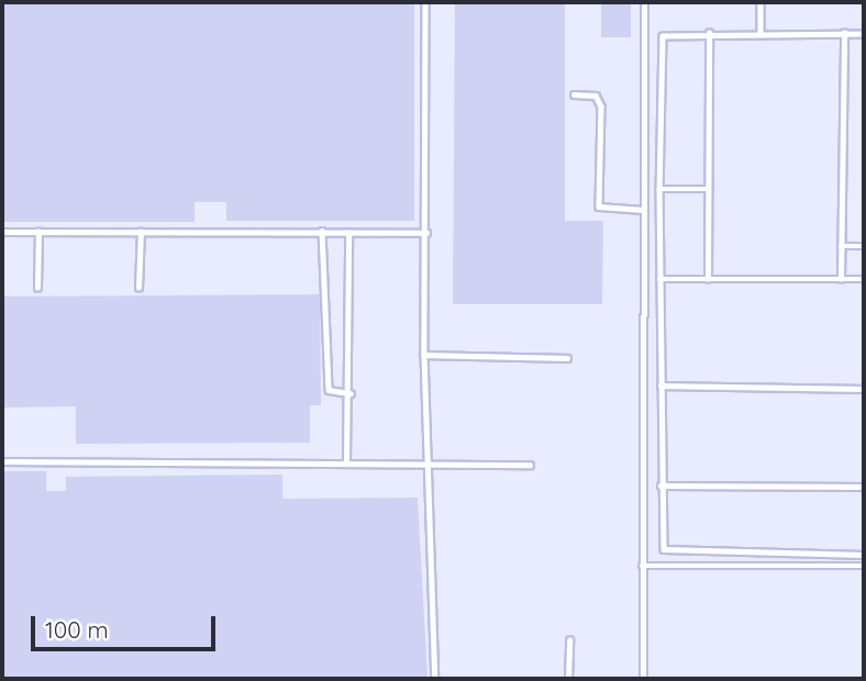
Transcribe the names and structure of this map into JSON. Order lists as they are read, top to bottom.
{
  "scale_bar": "100 m"
}
